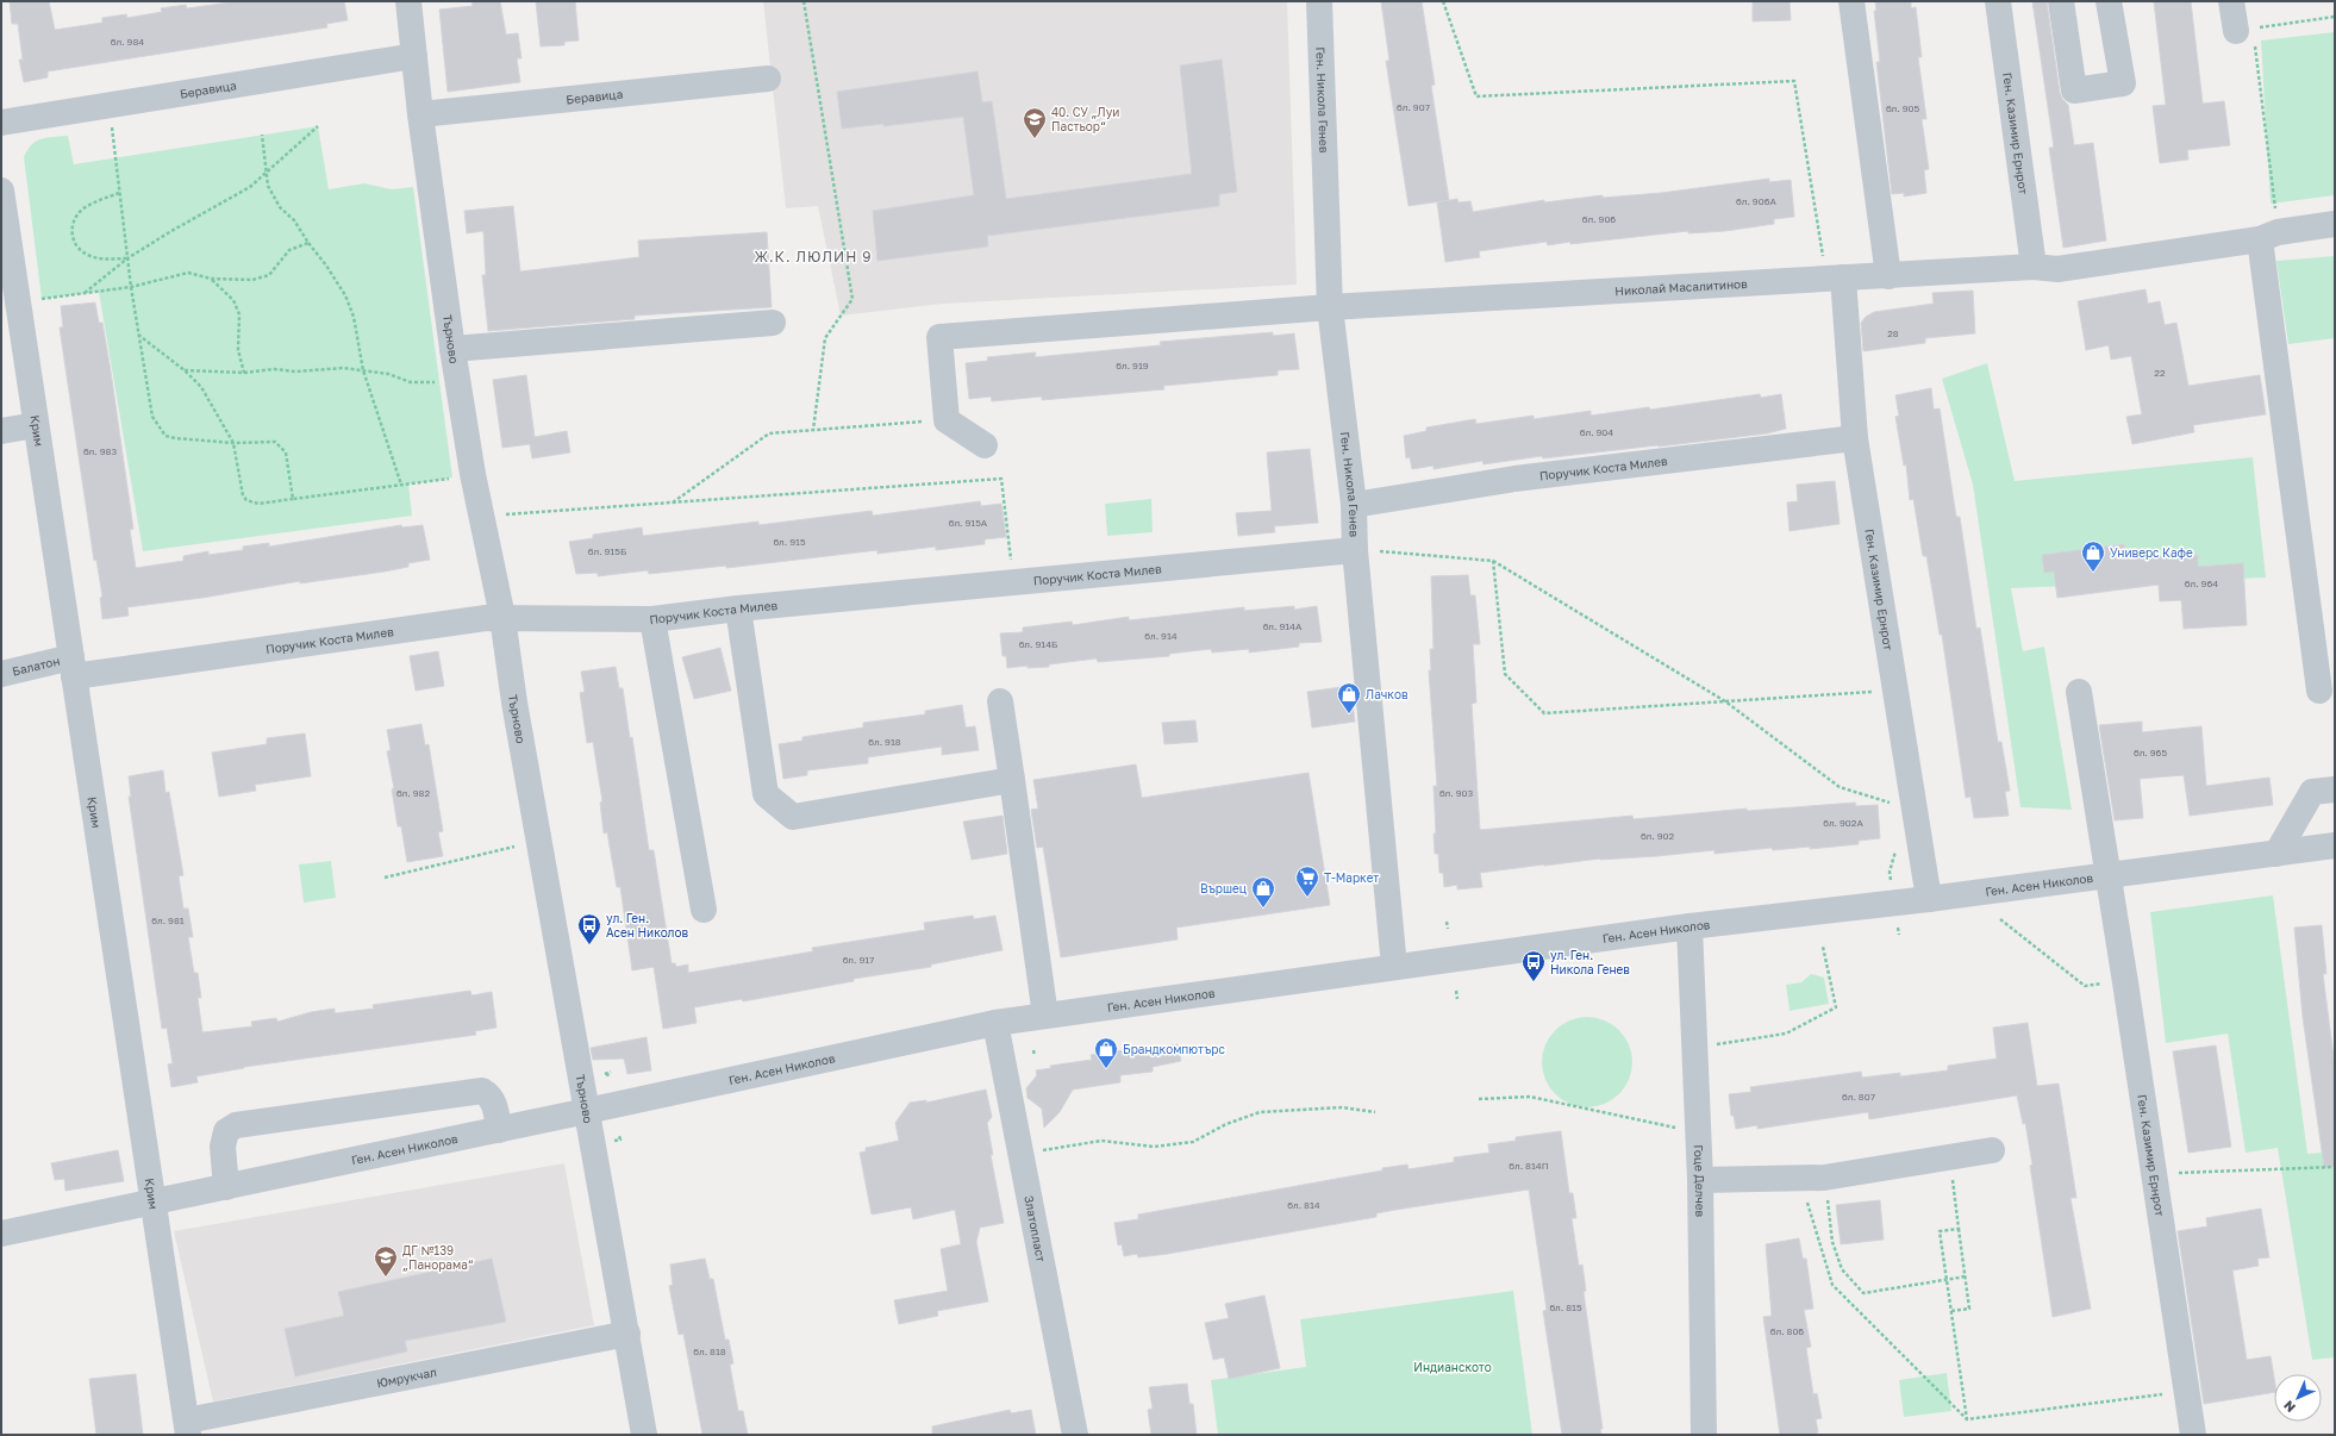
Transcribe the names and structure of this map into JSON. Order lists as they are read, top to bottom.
{
  "streets": {
    "street": [
      "Беравица",
      "Ген. Никола Генев",
      "Ген. Казимир Ернрот",
      "Николай Масалитинов",
      "Търново",
      "Крим",
      "Поручик Коста Милев",
      "Балатон",
      "Ген. Асен Николов",
      "Гоце Делчев",
      "Златопласт",
      "Юмрукчал"
    ]
  },
  "crossings": [
    ["Беравица", "Търново"],
    ["Ген. Никола Генев", "Николай Масалитинов"],
    ["Ген. Никола Генев", "Поручик Коста Милев"],
    ["Ген. Никола Генев", "Ген. Асен Николов"],
    ["Ген. Казимир Ернрот", "Николай Масалитинов"],
    ["Ген. Казимир Ернрот", "Поручик Коста Милев"],
    ["Ген. Казимир Ернрот", "Ген. Асен Николов"],
    ["Търново", "Поручик Коста Милев"],
    ["Търново", "Ген. Асен Николов"],
    ["Търново", "Юмрукчал"],
    ["Крим", "Поручик Коста Милев"],
    ["Крим", "Балатон"],
    ["Крим", "Ген. Асен Николов"],
    ["Крим", "Юмрукчал"],
    ["Поручик Коста Милев", "Балатон"],
    ["Ген. Асен Николов", "Гоце Делчев"],
    ["Ген. Асен Николов", "Златопласт"]
  ],
  "districts": ["Ж.К. ЛЮЛИН 9"],
  "parks": ["Индианското"],
  "places": {
    "school or university": ["40. СУ „Луи Пастьор“", "ДГ №139 „Панорама“"],
    "shop": [
      "Универс Кафе",
      "Лачков",
      "Вършец",
      "Брандкомпютърс"
    ],
    "supermarket": ["Т-Маркет"],
    "bus stop": ["ул. Ген. Асен Николов", "ул. Ген. Никола Генев"]
  },
  "house_numbers": [
    "бл. 984",
    "бл. 907",
    "бл. 905",
    "бл. 906А",
    "бл. 906",
    "28",
    "бл. 919",
    "22",
    "бл. 904",
    "бл. 983",
    "бл. 915А",
    "бл. 915",
    "бл. 915Б",
    "бл. 964",
    "бл. 914А",
    "бл. 914",
    "бл. 914Б",
    "бл. 918",
    "бл. 965",
    "бл. 982",
    "бл. 903",
    "бл. 902А",
    "бл. 902",
    "бл. 981",
    "бл. 917",
    "бл. 807",
    "бл. 814П",
    "бл. 814",
    "бл. 815",
    "бл. 806",
    "бл. 818"
  ],
  "north": "bottom left"
}
